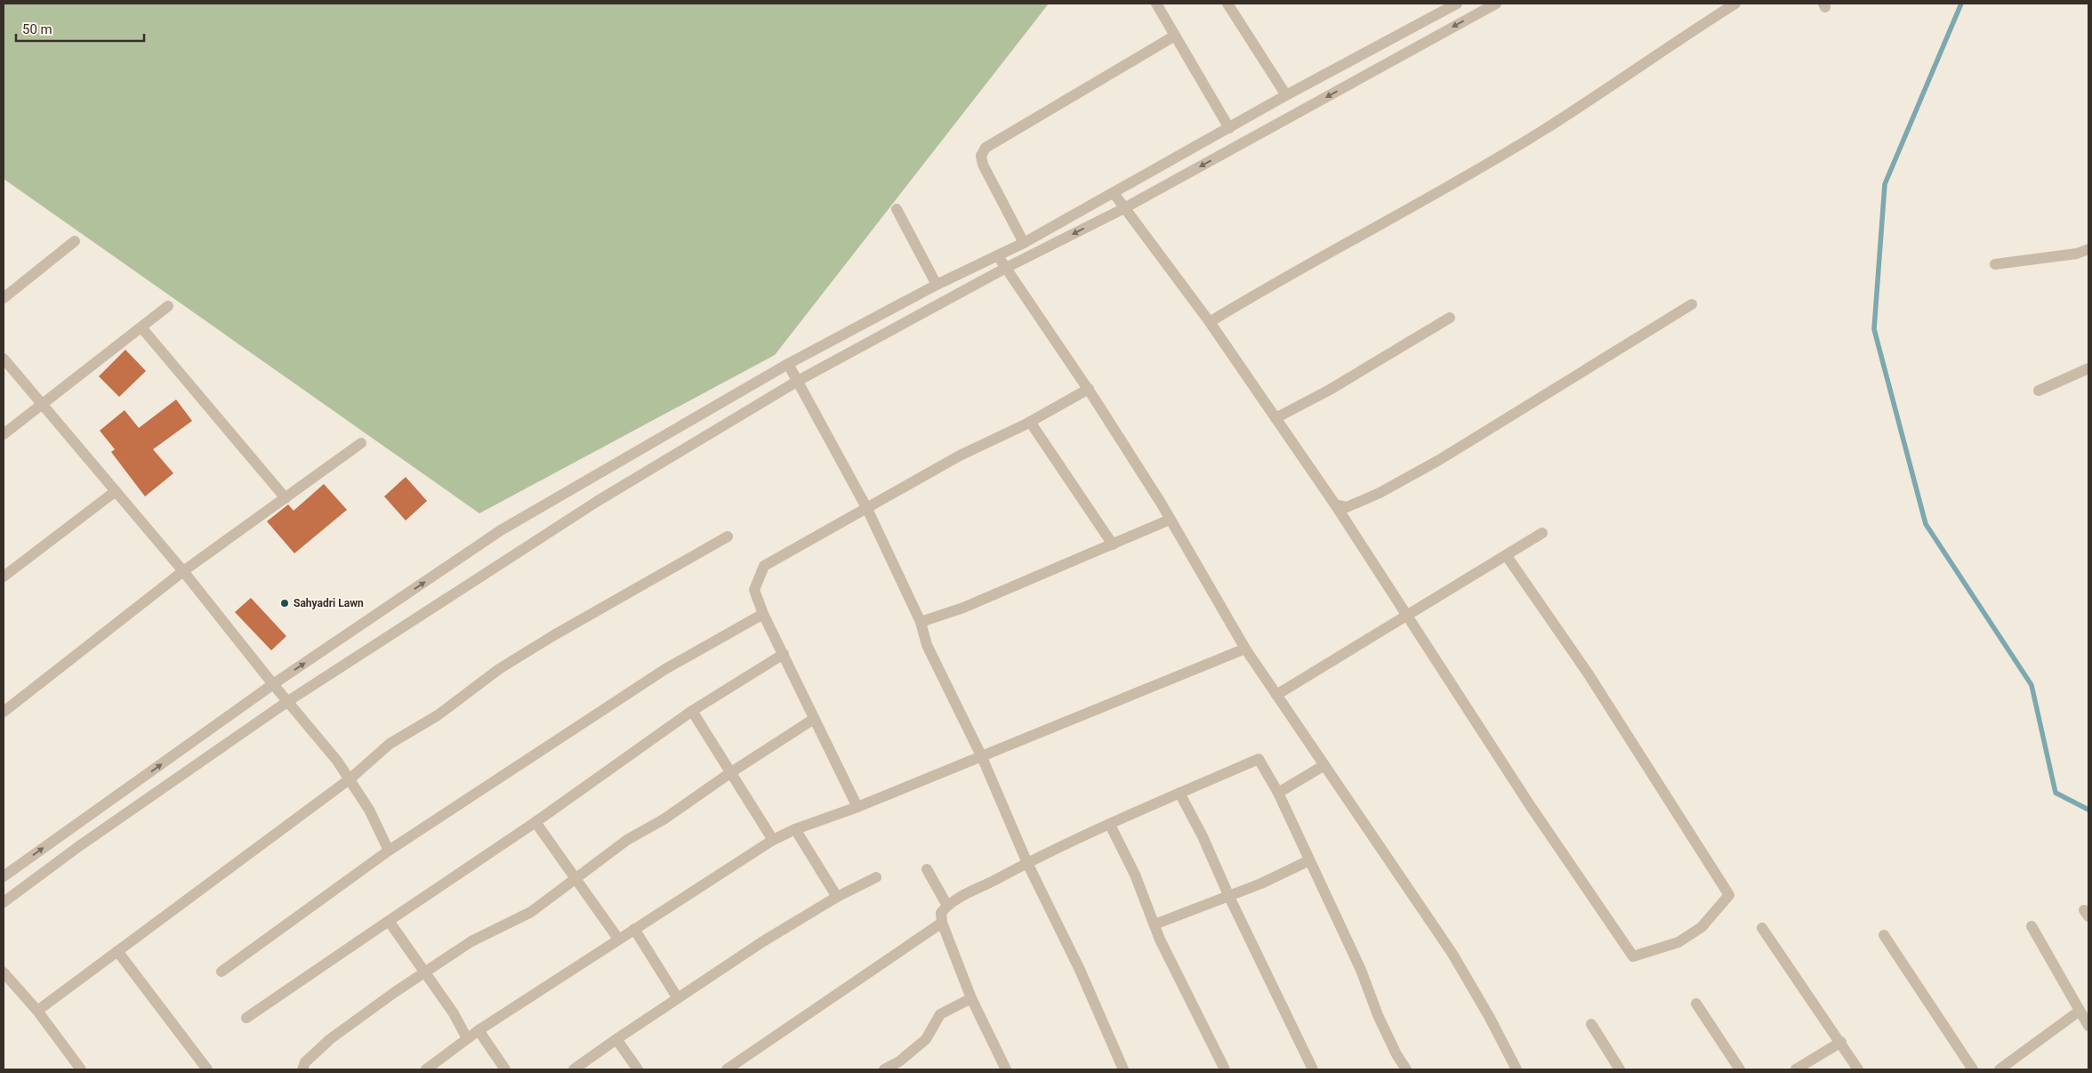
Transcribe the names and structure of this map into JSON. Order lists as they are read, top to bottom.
{
  "places": ["Sahyadri Lawn"],
  "scale_bar": "50 m"
}
